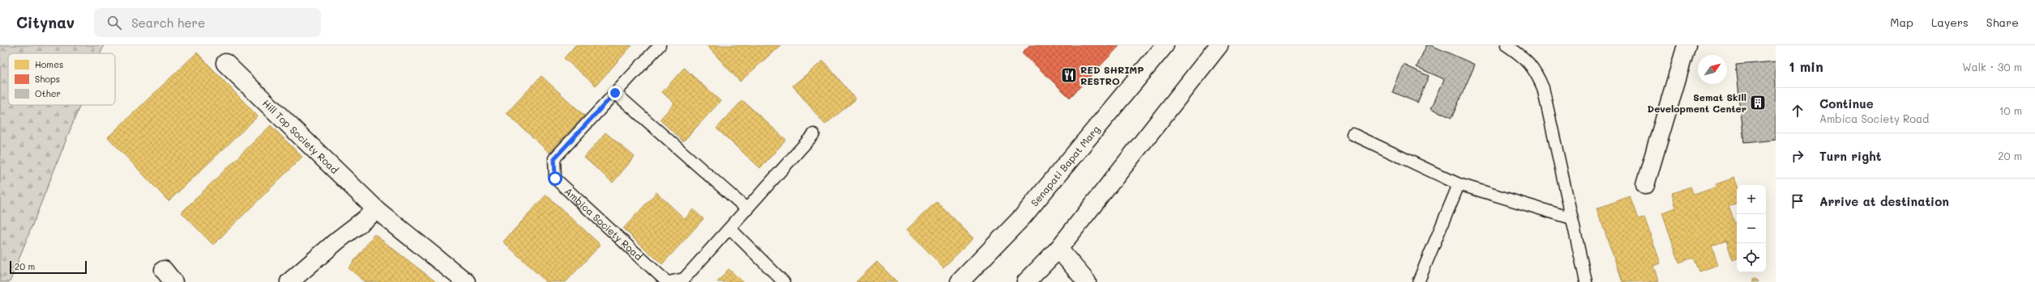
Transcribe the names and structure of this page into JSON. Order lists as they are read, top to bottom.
{
  "streets": {
    "street": ["Hill Top Society Road", "Senapati Bapat Marg"],
    "lane": ["Ambica Society Road"]
  },
  "places": {
    "restaurant": ["RED SHRIMP RESTRO"],
    "building": ["Semat Skill Development Center"]
  },
  "legend": ["Homes", "Shops", "Other"],
  "scale_bar": "20 m",
  "north": "top right",
  "page": {
    "header": "Citynav",
    "search": "Search here",
    "nav": ["Map", "Layers", "Share"],
    "heading": ["1 min", "Walk · 30 m"],
    "list": [
      ["Continue", "Ambica Society Road", "10 m"],
      ["Turn right", "20 m"],
      "Arrive at destination"
    ],
    "map_buttons": ["+", "−"],
    "scale": "20 m"
  }
}
